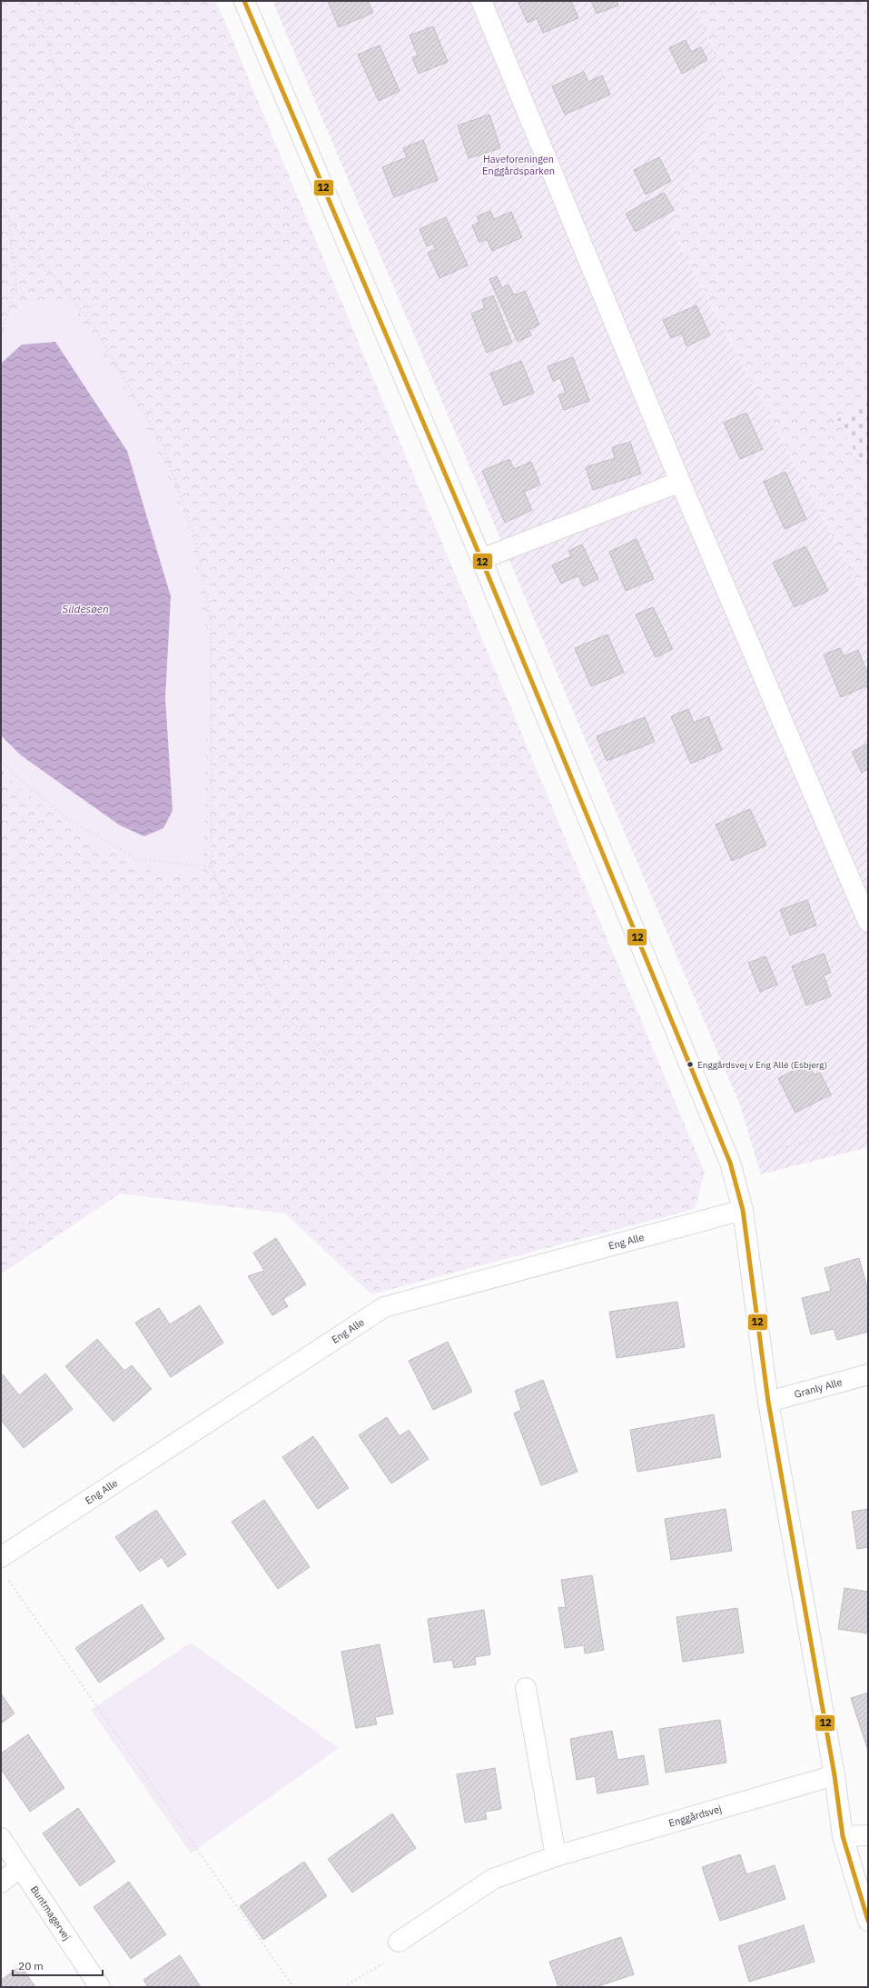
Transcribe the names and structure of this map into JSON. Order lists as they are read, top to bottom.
{
  "streets": {
    "street": [
      "Eng Alle",
      "Granly Alle",
      "Enggårdsvej",
      "Buntmagervej"
    ]
  },
  "water": ["Sildesøen"],
  "parks": ["Haveforeningen Enggårdsparken"],
  "places": ["Enggårdsvej v Eng Allé (Esbjerg)"],
  "lines": ["transit line 12"],
  "scale_bar": "20 m"
}
